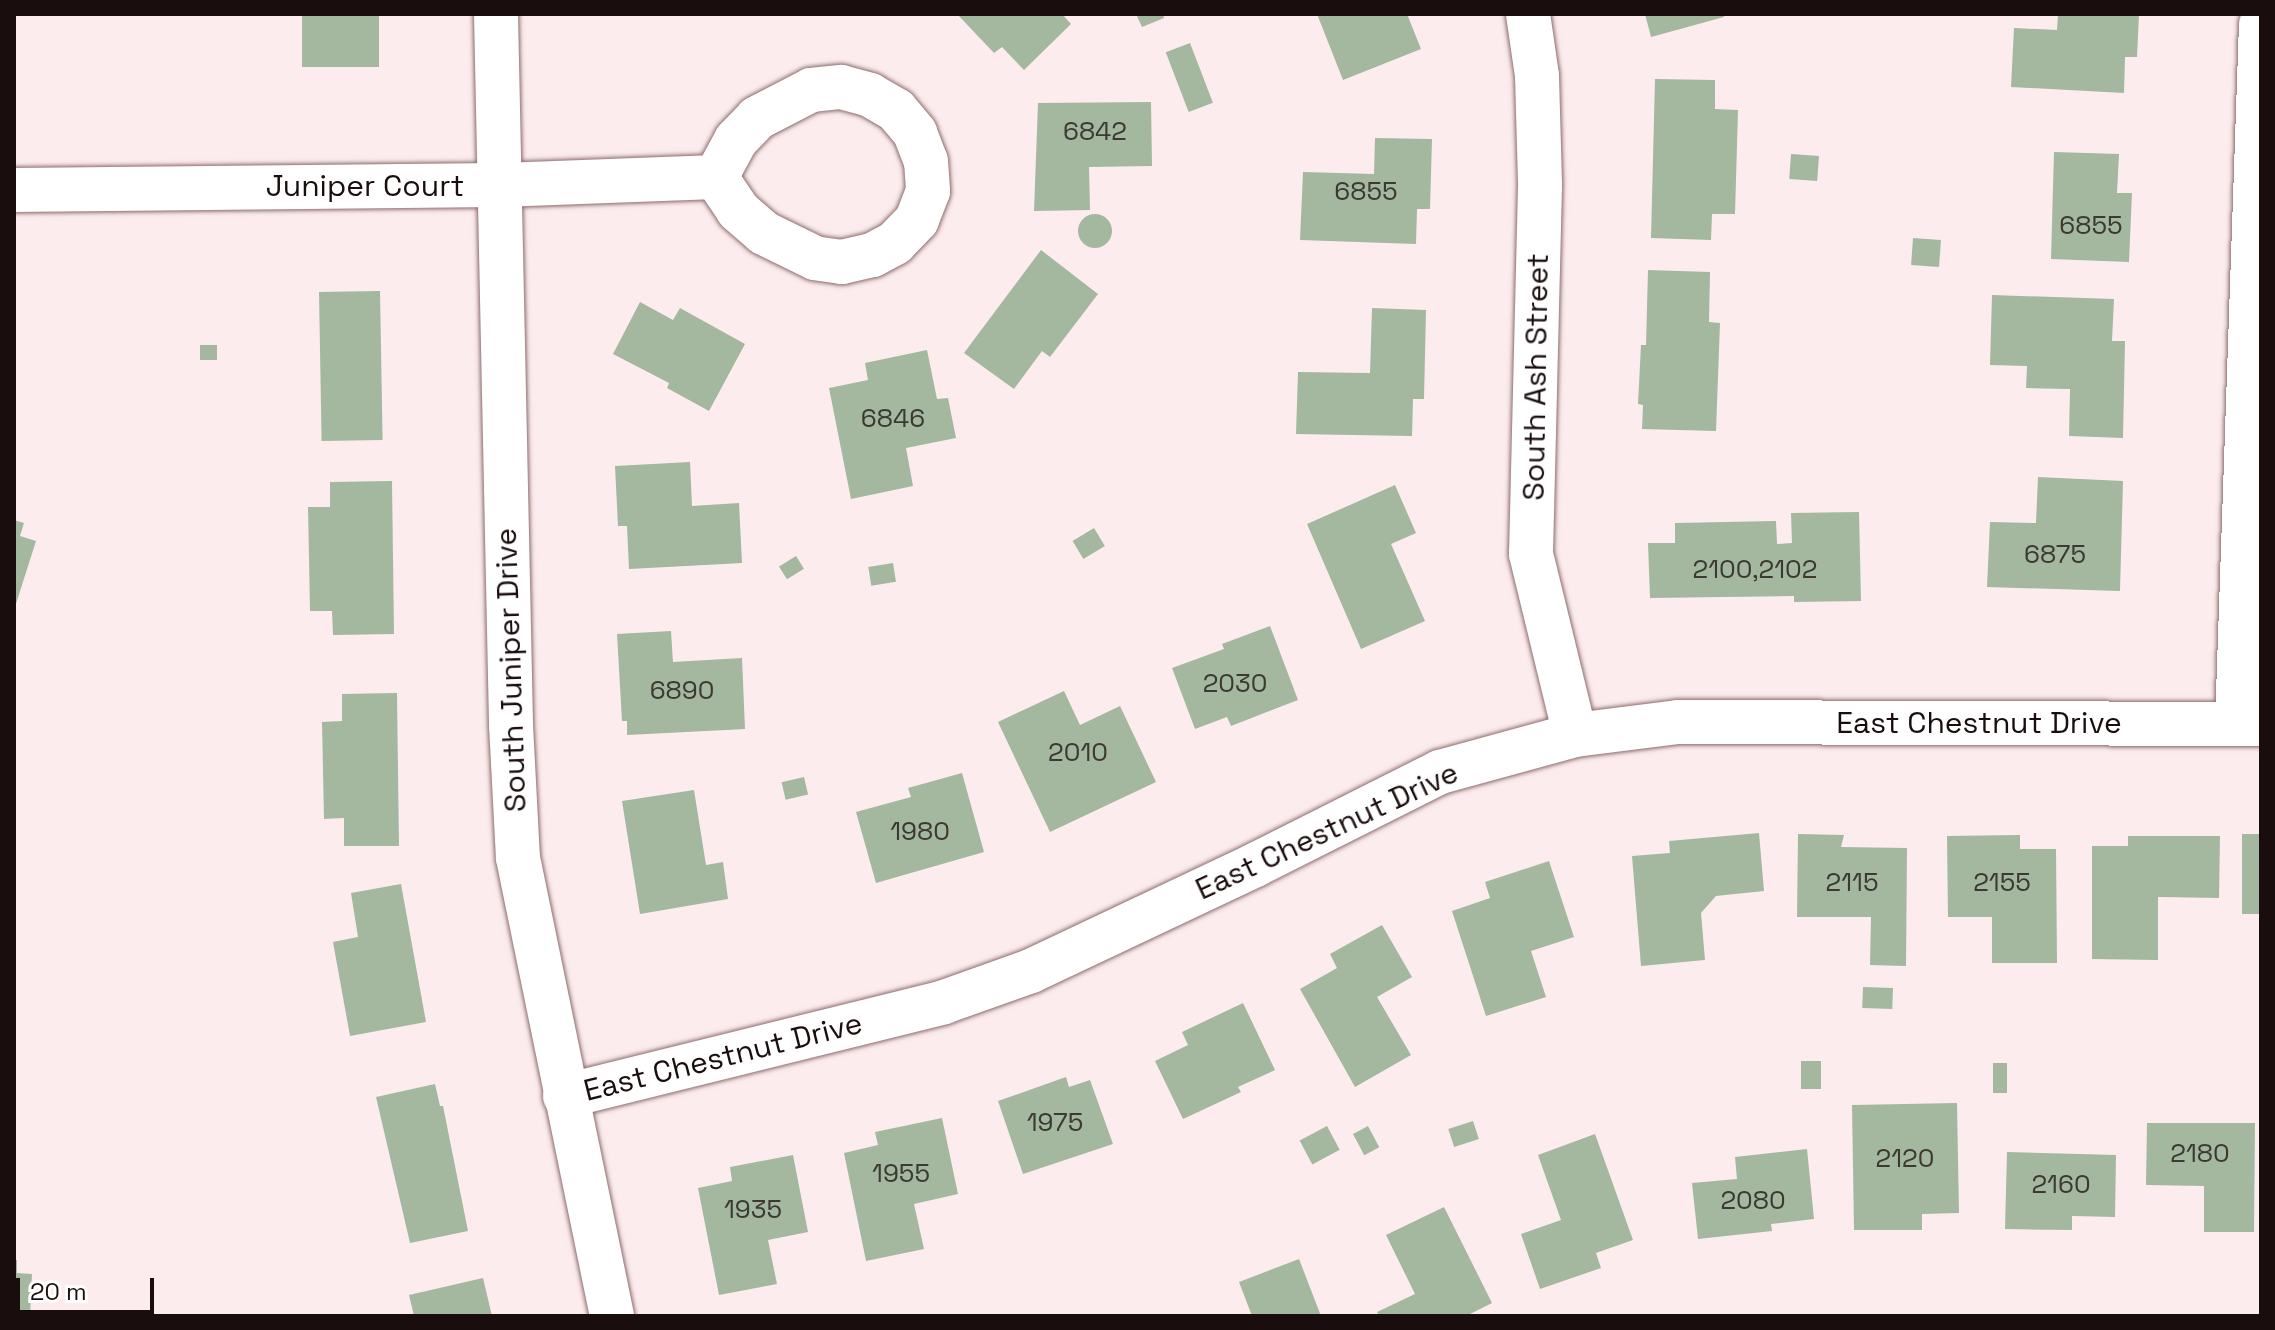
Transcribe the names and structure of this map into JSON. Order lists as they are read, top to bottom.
{
  "streets": {
    "street": [
      "Juniper Court",
      "South Ash Street",
      "South Juniper Drive",
      "East Chestnut Drive"
    ]
  },
  "crossings": [
    ["Juniper Court", "South Juniper Drive"],
    ["South Ash Street", "East Chestnut Drive"],
    ["South Juniper Drive", "East Chestnut Drive"]
  ],
  "house_numbers": [
    "6842",
    "6855",
    "6855",
    "6846",
    "6875",
    "2100,2102",
    "2030",
    "6890",
    "2010",
    "1980",
    "2115",
    "2155",
    "1975",
    "2180",
    "2120",
    "1955",
    "2160",
    "2080",
    "1935"
  ],
  "scale_bar": "20 m"
}
